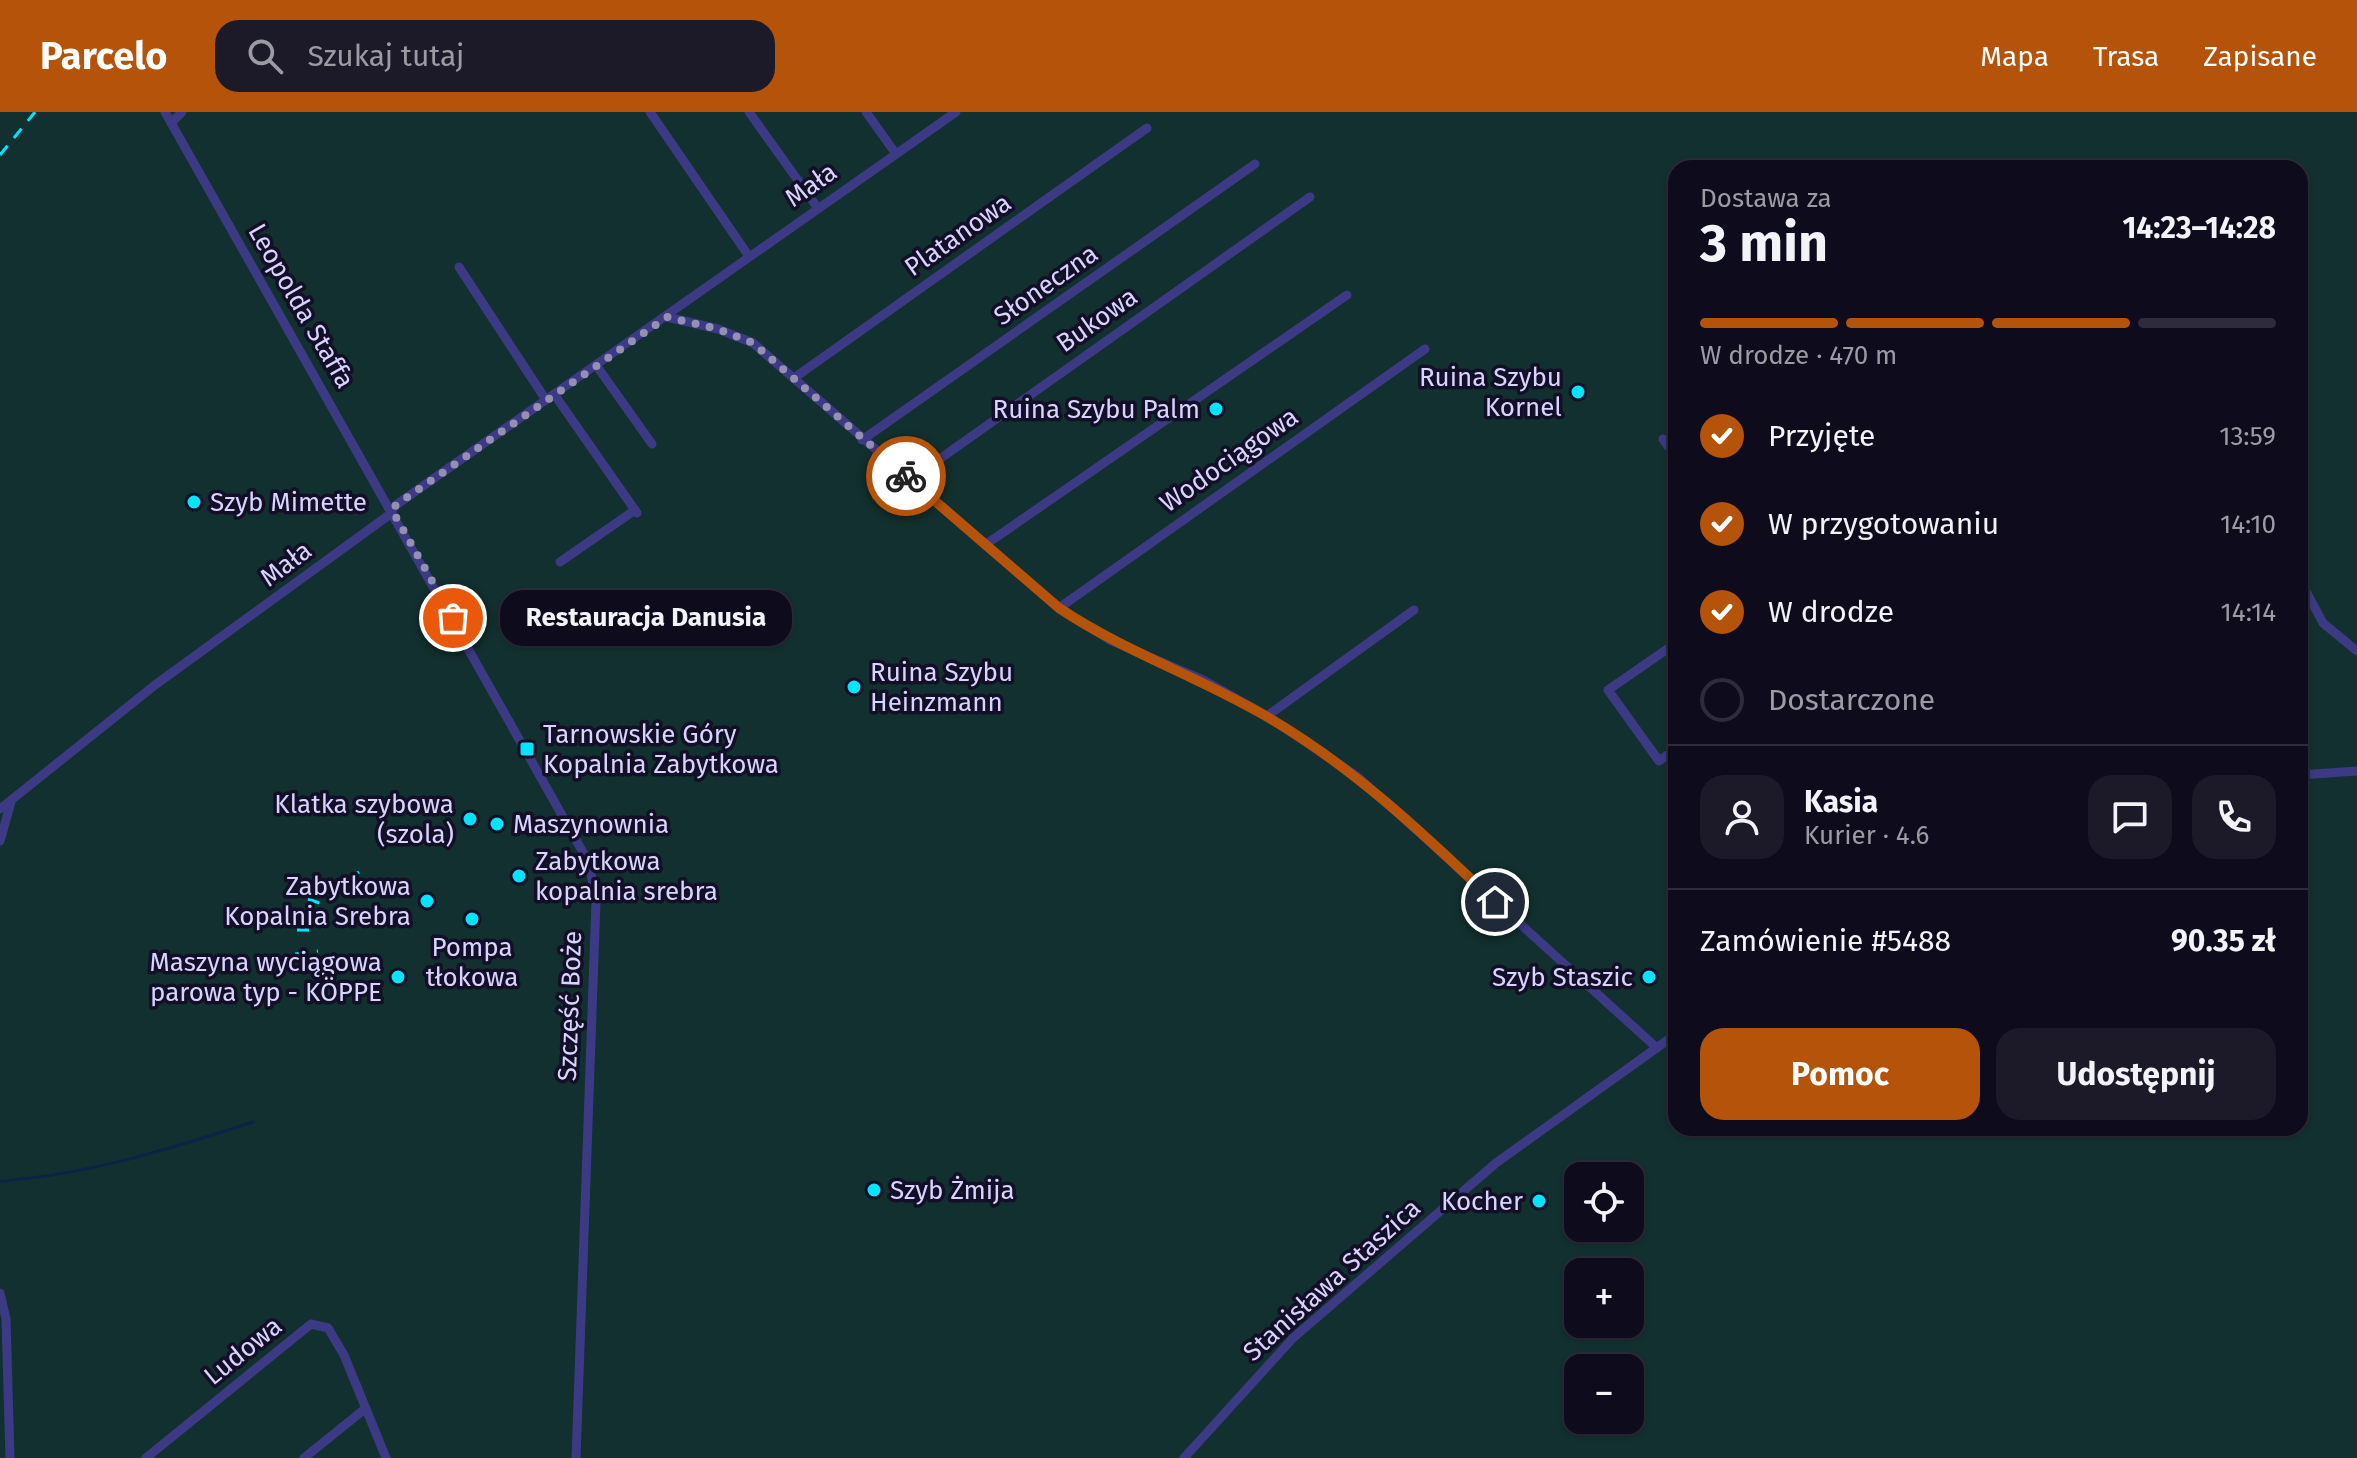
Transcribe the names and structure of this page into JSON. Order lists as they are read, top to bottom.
{
  "streets": {
    "street": [
      "Mała",
      "Platanowa",
      "Słoneczna",
      "Leopolda Staffa",
      "Bukowa",
      "Wodociągowa",
      "Szczęść Boże",
      "Stanisława Staszica",
      "Ludowa"
    ]
  },
  "crossings": [
    ["Mała", "Leopolda Staffa"],
    ["Mała", "Szczęść Boże"],
    ["Leopolda Staffa", "Szczęść Boże"]
  ],
  "places": {
    "other": [
      "Ruina Szybu Kornel",
      "Ruina Szybu Palm",
      "Szyb Mimette",
      "Restauracja Danusia",
      "Ruina Szybu Heinzmann",
      "Klatka szybowa (szola)",
      "Maszynownia",
      "Zabytkowa kopalnia srebra",
      "Zabytkowa Kopalnia Srebra",
      "Pompa tłokowa",
      "Maszyna wyciągowa parowa typ - KÖPPE",
      "Szyb Staszic",
      "Szyb Żmija",
      "Kocher"
    ],
    "transit": ["Tarnowskie Góry Kopalnia Zabytkowa"]
  },
  "page": {
    "header": "Parcelo",
    "search": "Szukaj tutaj",
    "nav": ["Mapa", "Trasa", "Zapisane"],
    "heading": ["3 min", "Dostawa za", "14:23–14:28"],
    "panel": [
      "Kasia",
      "Kurier · 4.6",
      "Zamówienie #5488",
      "90.35 zł"
    ],
    "bar": "W drodze · 470 m",
    "list": [
      ["Przyjęte", "13:59"],
      ["W przygotowaniu", "14:10"],
      ["W drodze", "14:14"],
      "Dostarczone"
    ],
    "bubble": "Restauracja Danusia",
    "buttons": ["Pomoc", "Udostępnij"],
    "map_buttons": ["+", "−"]
  }
}
